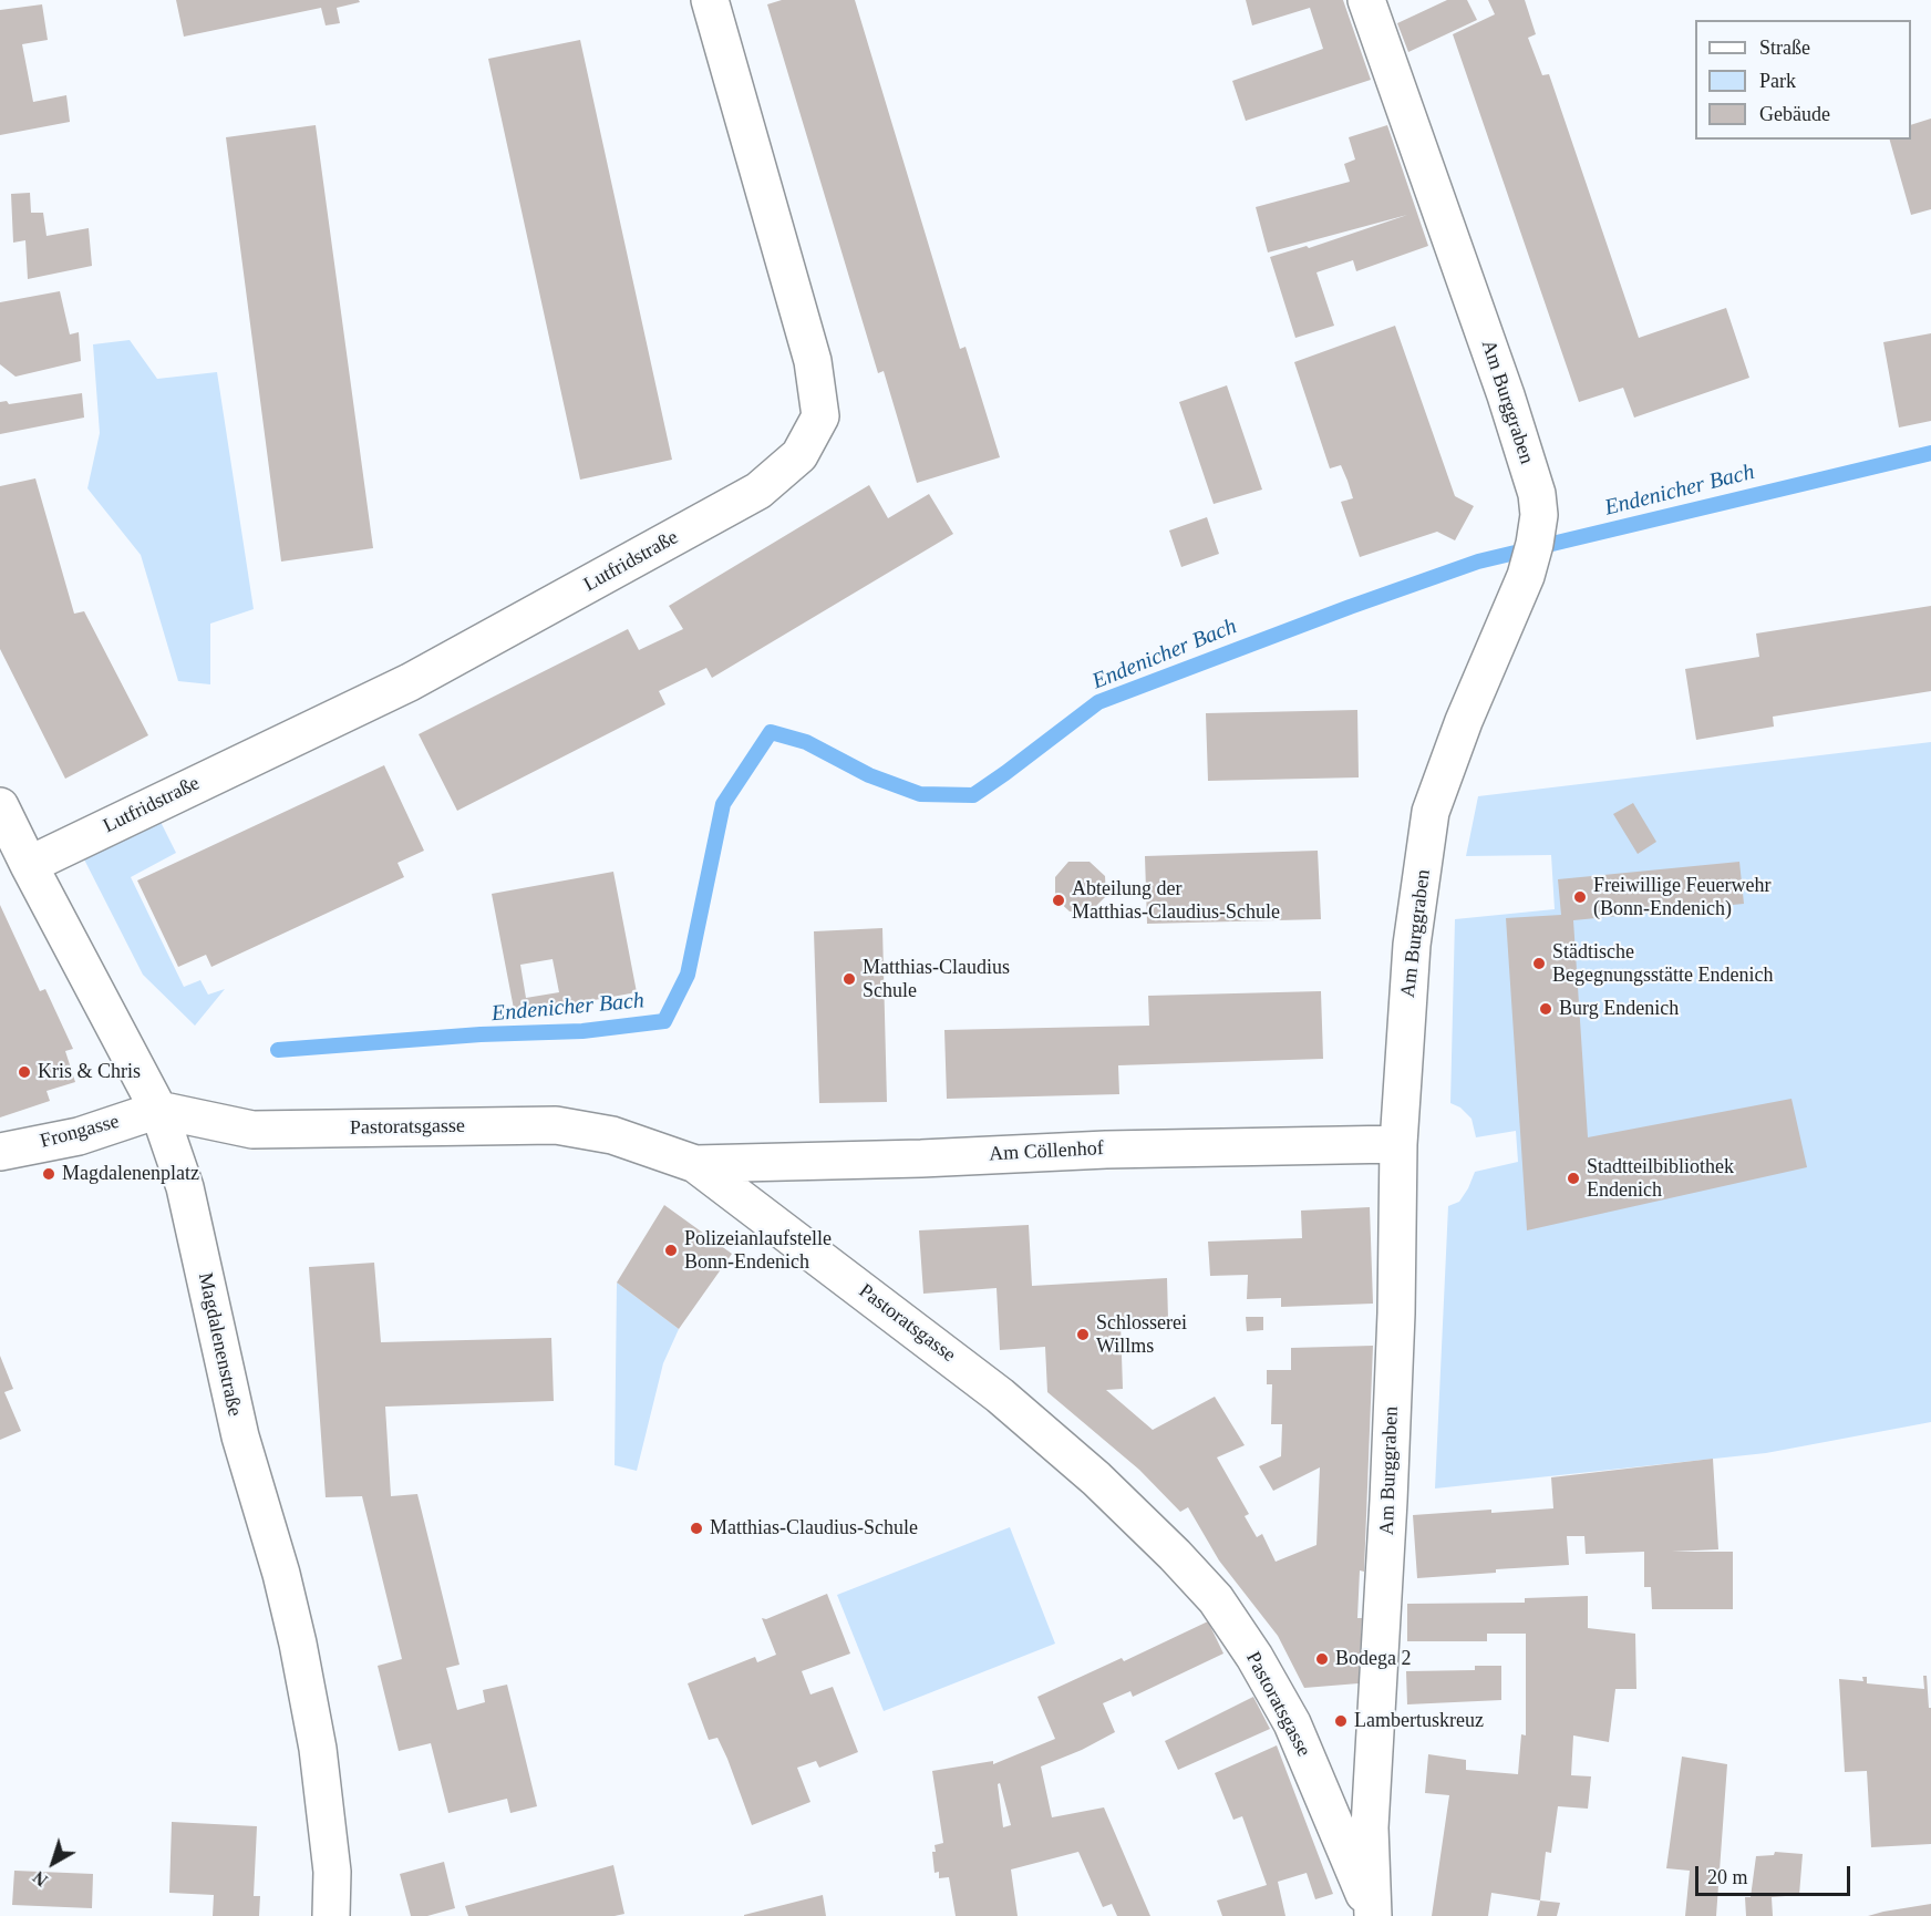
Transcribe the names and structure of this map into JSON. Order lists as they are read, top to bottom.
{
  "streets": {
    "street": [
      "Am Burggraben",
      "Lutfridstraße",
      "Pastoratsgasse",
      "Frongasse",
      "Am Cöllenhof",
      "Magdalenenstraße"
    ]
  },
  "crossings": [
    ["Am Burggraben", "Pastoratsgasse"],
    ["Am Burggraben", "Am Cöllenhof"],
    ["Lutfridstraße", "Magdalenenstraße"],
    ["Pastoratsgasse", "Frongasse"],
    ["Pastoratsgasse", "Am Cöllenhof"],
    ["Pastoratsgasse", "Magdalenenstraße"],
    ["Frongasse", "Magdalenenstraße"]
  ],
  "water": ["Endenicher Bach"],
  "places": [
    "Freiwillige Feuerwehr (Bonn-Endenich)",
    "Abteilung der Matthias-Claudius-Schule",
    "Städtische Begegnungsstätte Endenich",
    "Matthias-Claudius Schule",
    "Burg Endenich",
    "Kris & Chris",
    "Magdalenenplatz",
    "Stadtteilbibliothek Endenich",
    "Polizeianlaufstelle Bonn-Endenich",
    "Schlosserei Willms",
    "Matthias-Claudius-Schule",
    "Bodega 2",
    "Lambertuskreuz"
  ],
  "legend": ["Straße", "Park", "Gebäude"],
  "scale_bar": "20 m",
  "north": "bottom left"
}
